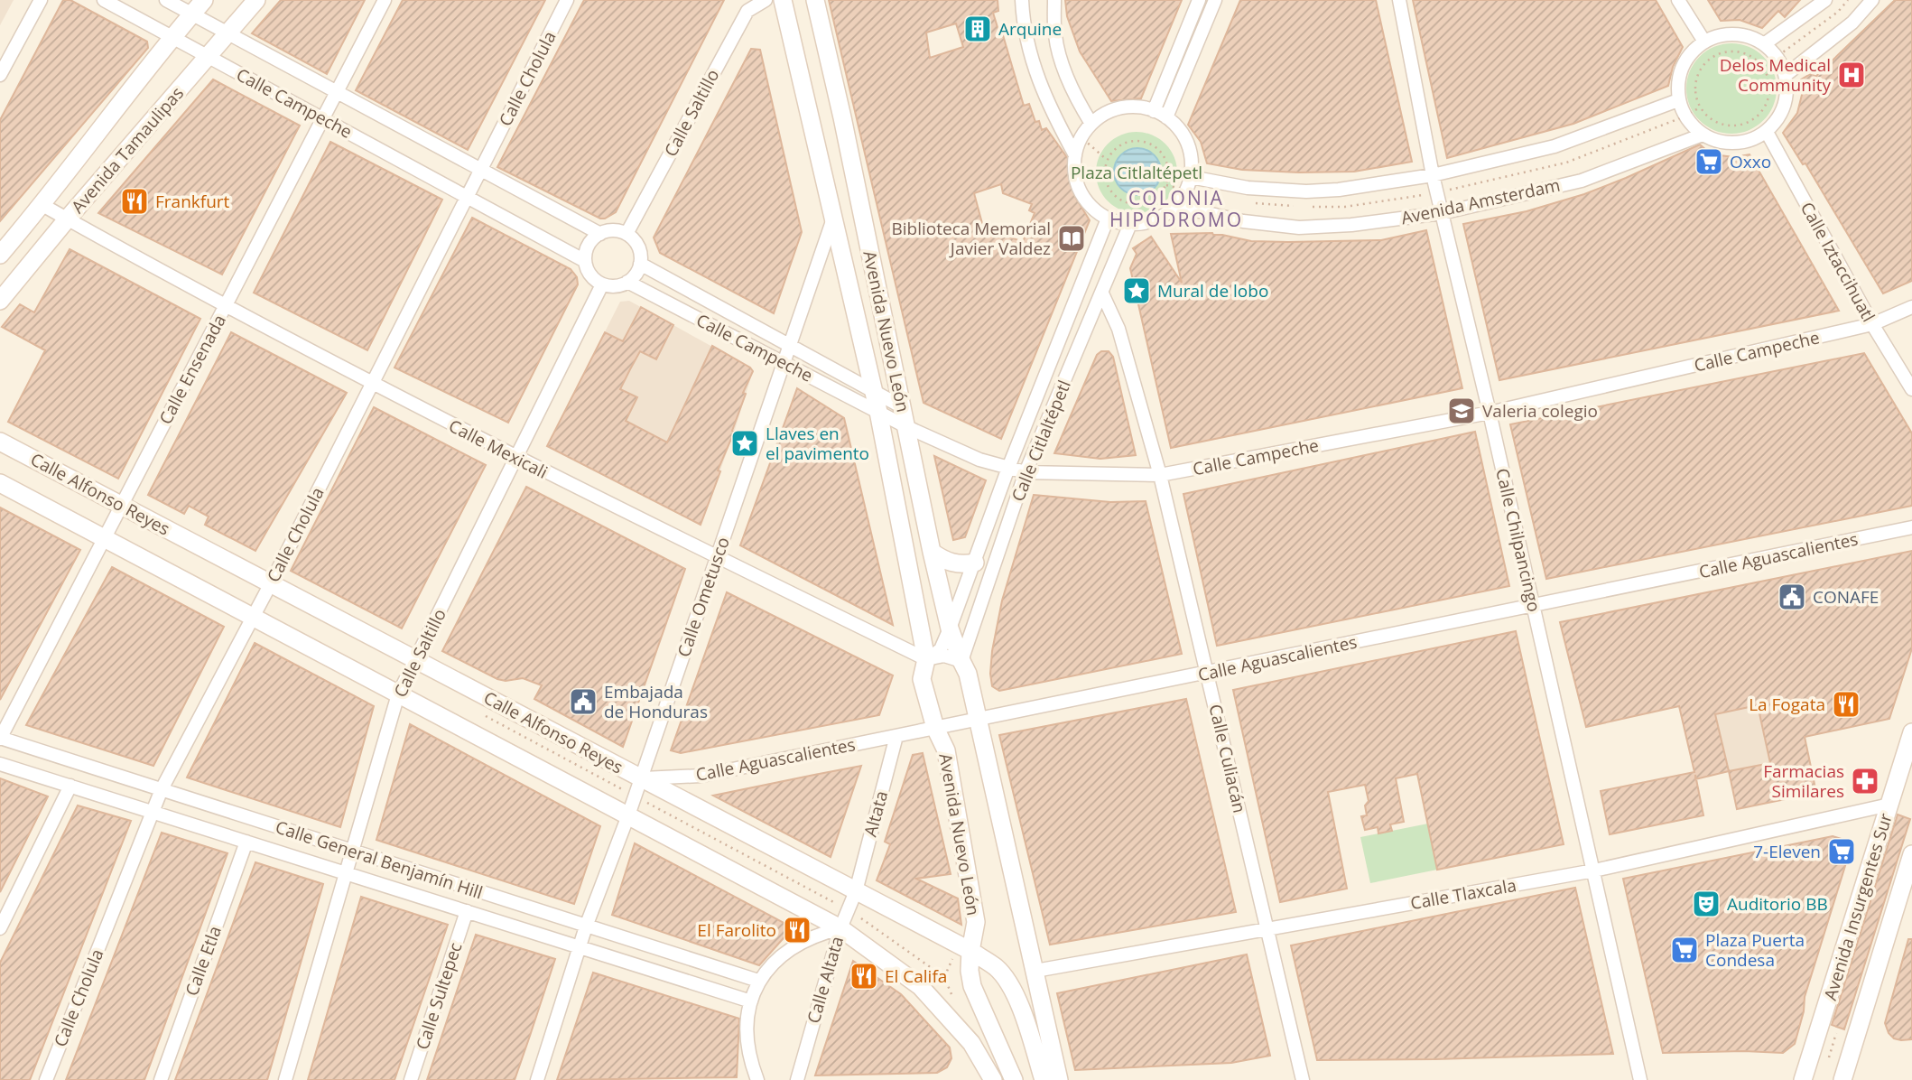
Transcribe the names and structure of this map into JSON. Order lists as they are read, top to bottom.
{
  "streets": {
    "main road": [
      "Avenida Tamaulipas",
      "Avenida Nuevo León",
      "Calle Alfonso Reyes",
      "Avenida Insurgentes Sur"
    ],
    "street": [
      "Calle Cholula",
      "Calle Campeche",
      "Calle Saltillo",
      "Avenida Amsterdam",
      "Calle Iztaccihuatl",
      "Calle Ensenada",
      "Calle Citlaltépetl",
      "Calle Mexicali",
      "Calle Chilpancingo",
      "Calle Aguascalientes",
      "Calle Ometusco",
      "Calle Culiacán",
      "Altata",
      "Calle General Benjamín Hill",
      "Calle Tlaxcala",
      "Calle Etla",
      "Calle Altata",
      "Calle Sultepec"
    ]
  },
  "crossings": [
    ["Calle Cholula", "Calle Campeche"],
    ["Calle Cholula", "Calle Mexicali"],
    ["Calle Cholula", "Calle Alfonso Reyes"],
    ["Calle Cholula", "Calle General Benjamín Hill"],
    ["Calle Campeche", "Calle Saltillo"],
    ["Calle Campeche", "Avenida Tamaulipas"],
    ["Calle Campeche", "Calle Iztaccihuatl"],
    ["Calle Campeche", "Avenida Nuevo León"],
    ["Calle Campeche", "Calle Ensenada"],
    ["Calle Campeche", "Calle Citlaltépetl"],
    ["Calle Campeche", "Calle Chilpancingo"],
    ["Calle Campeche", "Calle Ometusco"],
    ["Calle Campeche", "Calle Culiacán"],
    ["Calle Saltillo", "Calle Mexicali"],
    ["Calle Saltillo", "Calle Alfonso Reyes"],
    ["Calle Saltillo", "Calle General Benjamín Hill"],
    ["Avenida Tamaulipas", "Calle Mexicali"],
    ["Avenida Amsterdam", "Calle Chilpancingo"],
    ["Avenida Nuevo León", "Calle Citlaltépetl"],
    ["Avenida Nuevo León", "Calle Mexicali"],
    ["Avenida Nuevo León", "Calle Alfonso Reyes"],
    ["Avenida Nuevo León", "Calle Aguascalientes"],
    ["Avenida Nuevo León", "Calle Ometusco"],
    ["Avenida Nuevo León", "Calle Tlaxcala"],
    ["Calle Ensenada", "Calle Mexicali"],
    ["Calle Ensenada", "Calle Alfonso Reyes"],
    ["Calle Ensenada", "Calle General Benjamín Hill"],
    ["Calle Citlaltépetl", "Calle Culiacán"],
    ["Calle Mexicali", "Calle Ometusco"],
    ["Calle Alfonso Reyes", "Calle Aguascalientes"],
    ["Calle Alfonso Reyes", "Calle Ometusco"],
    ["Calle Alfonso Reyes", "Altata"],
    ["Calle Alfonso Reyes", "Calle Altata"],
    ["Calle Chilpancingo", "Calle Aguascalientes"],
    ["Calle Chilpancingo", "Calle Tlaxcala"],
    ["Calle Aguascalientes", "Calle Ometusco"],
    ["Calle Aguascalientes", "Calle Culiacán"],
    ["Calle Aguascalientes", "Altata"],
    ["Calle Ometusco", "Calle General Benjamín Hill"],
    ["Calle Culiacán", "Calle Tlaxcala"],
    ["Altata", "Calle Altata"],
    ["Calle General Benjamín Hill", "Calle Etla"],
    ["Calle General Benjamín Hill", "Calle Altata"],
    ["Calle General Benjamín Hill", "Calle Sultepec"],
    ["Calle Tlaxcala", "Avenida Insurgentes Sur"]
  ],
  "districts": ["COLONIA HIPÓDROMO"],
  "parks": ["Plaza Citlaltépetl"],
  "places": {
    "building": ["Arquine"],
    "hospital": ["Delos Medical Community"],
    "supermarket": ["Oxxo", "7-Eleven", "Plaza Puerta Condesa"],
    "restaurant": [
      "Frankfurt",
      "La Fogata",
      "El Farolito",
      "El Califa"
    ],
    "library": ["Biblioteca Memorial Javier Valdez"],
    "place": ["Mural de lobo", "Llaves en el pavimento"],
    "school or university": ["Valeria colegio"],
    "public building": ["CONAFE", "Embajada de Honduras"],
    "pharmacy": ["Farmacias Similares"],
    "theatre": ["Auditorio BB"]
  }
}
